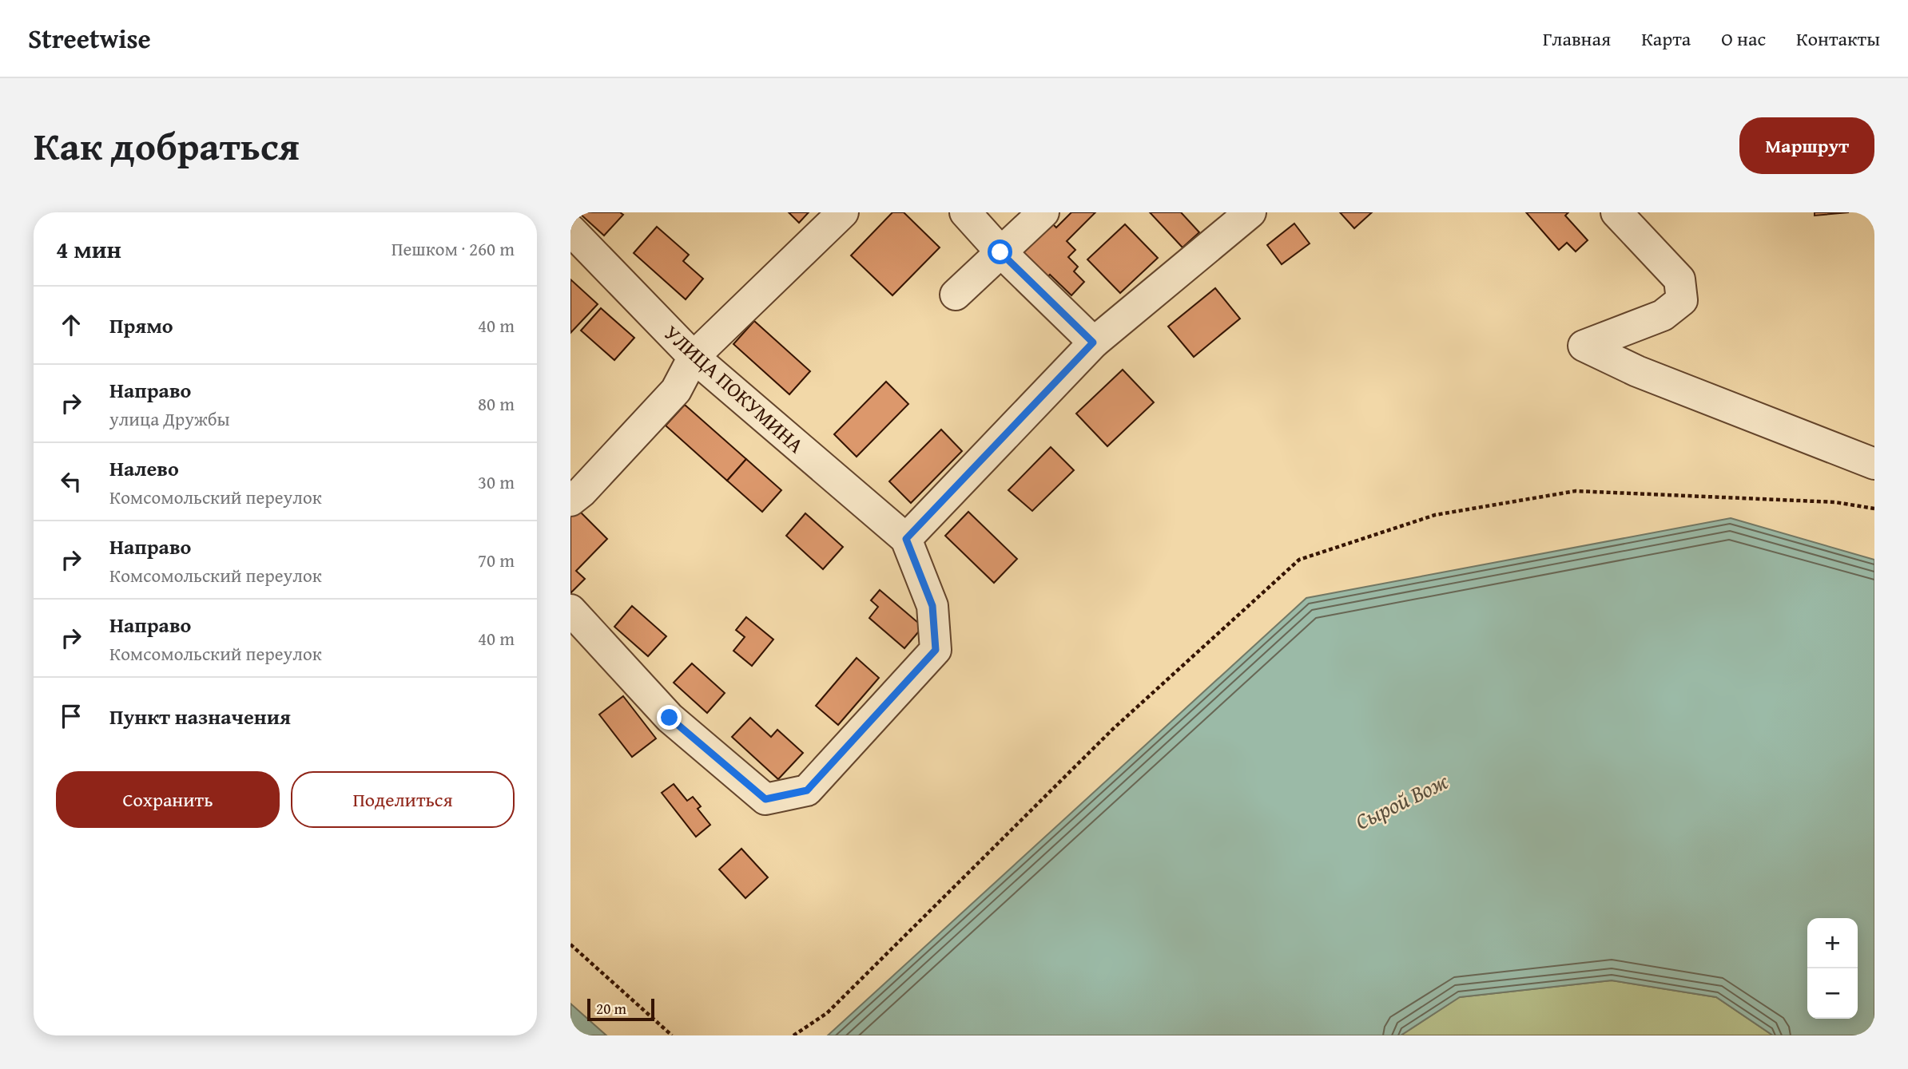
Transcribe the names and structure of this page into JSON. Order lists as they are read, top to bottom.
{
  "streets": {
    "street": ["УЛИЦА ПОКУМИНА"]
  },
  "water": ["Сырой Вож"],
  "scale_bar": "20 m",
  "page": {
    "header": "Streetwise",
    "nav": [
      "Главная",
      "Карта",
      "О нас",
      "Контакты"
    ],
    "title": "Как добраться",
    "buttons": [
      "Маршрут",
      ["Сохранить", "Поделиться"]
    ],
    "heading": ["4 мин", "Пешком · 260 m"],
    "list": [
      ["Прямо", "40 m"],
      ["Направо", "улица Дружбы", "80 m"],
      ["Налево", "Комсомольский переулок", "30 m"],
      ["Направо", "Комсомольский переулок", "70 m"],
      ["Направо", "Комсомольский переулок", "40 m"],
      "Пункт назначения"
    ],
    "map_buttons": ["+", "−"],
    "scale": "20 m"
  }
}
